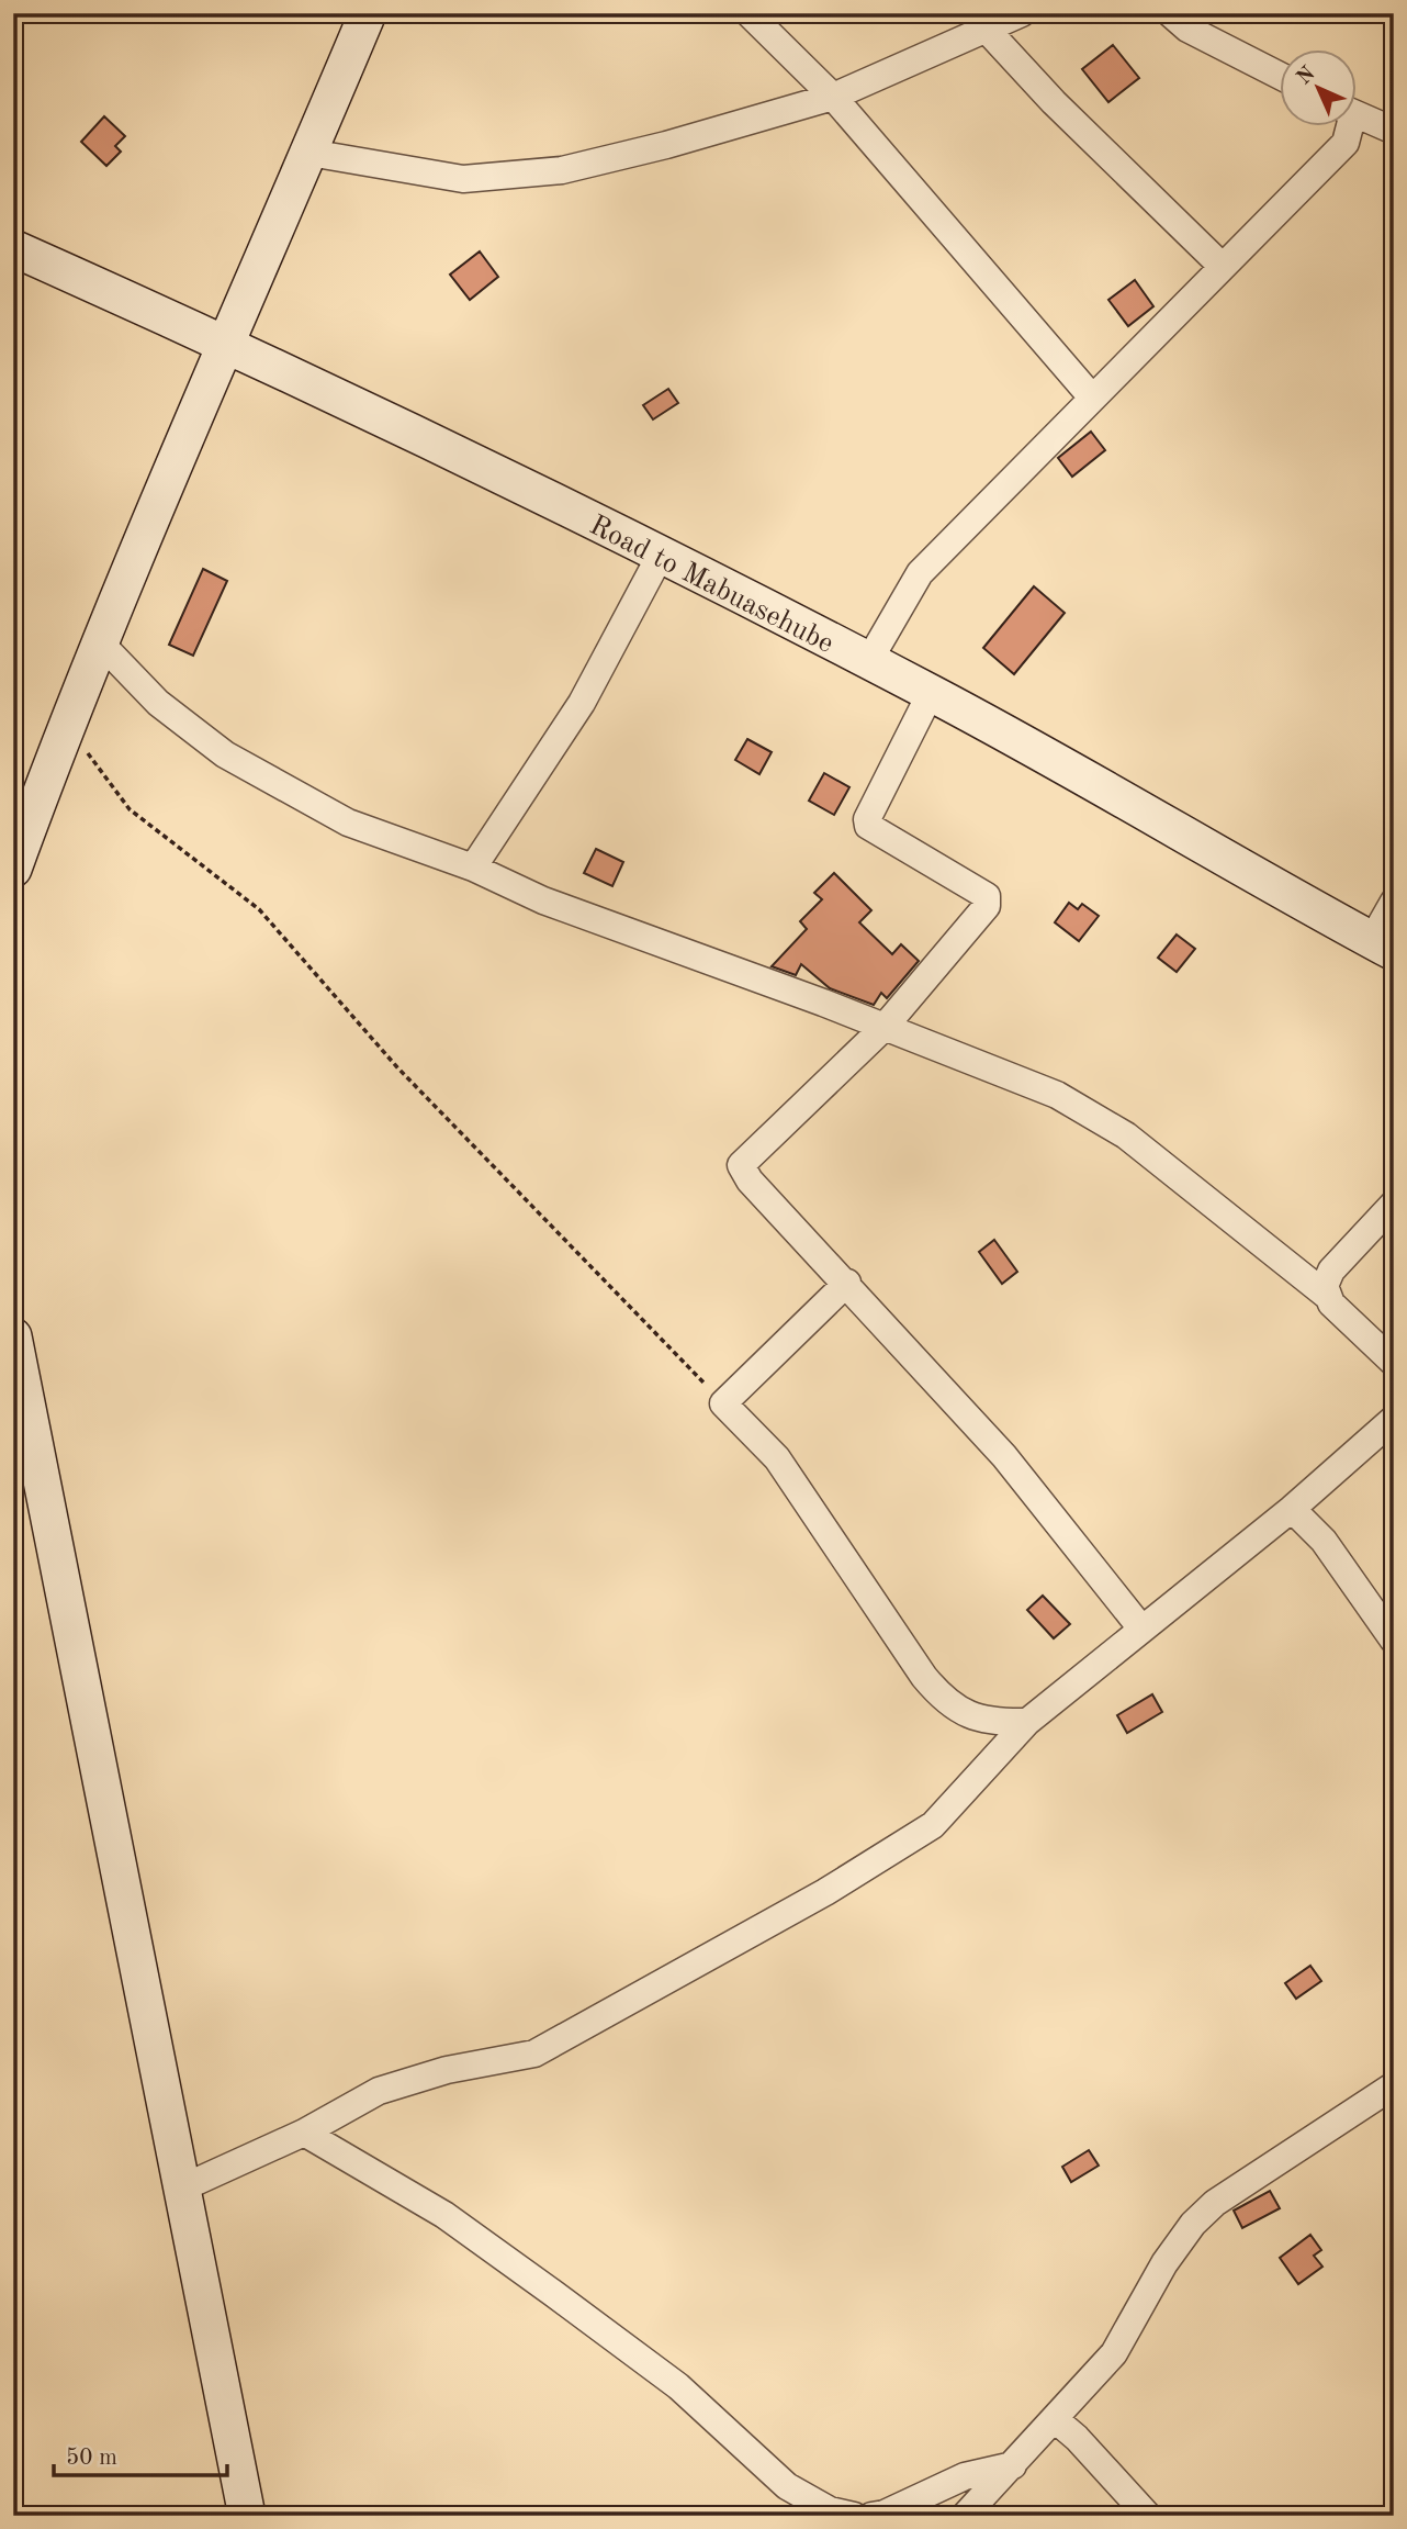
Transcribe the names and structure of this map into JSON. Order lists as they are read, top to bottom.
{
  "streets": {
    "street": ["Road to Mabuasehube"]
  },
  "scale_bar": "50 m",
  "north": "top left"
}
